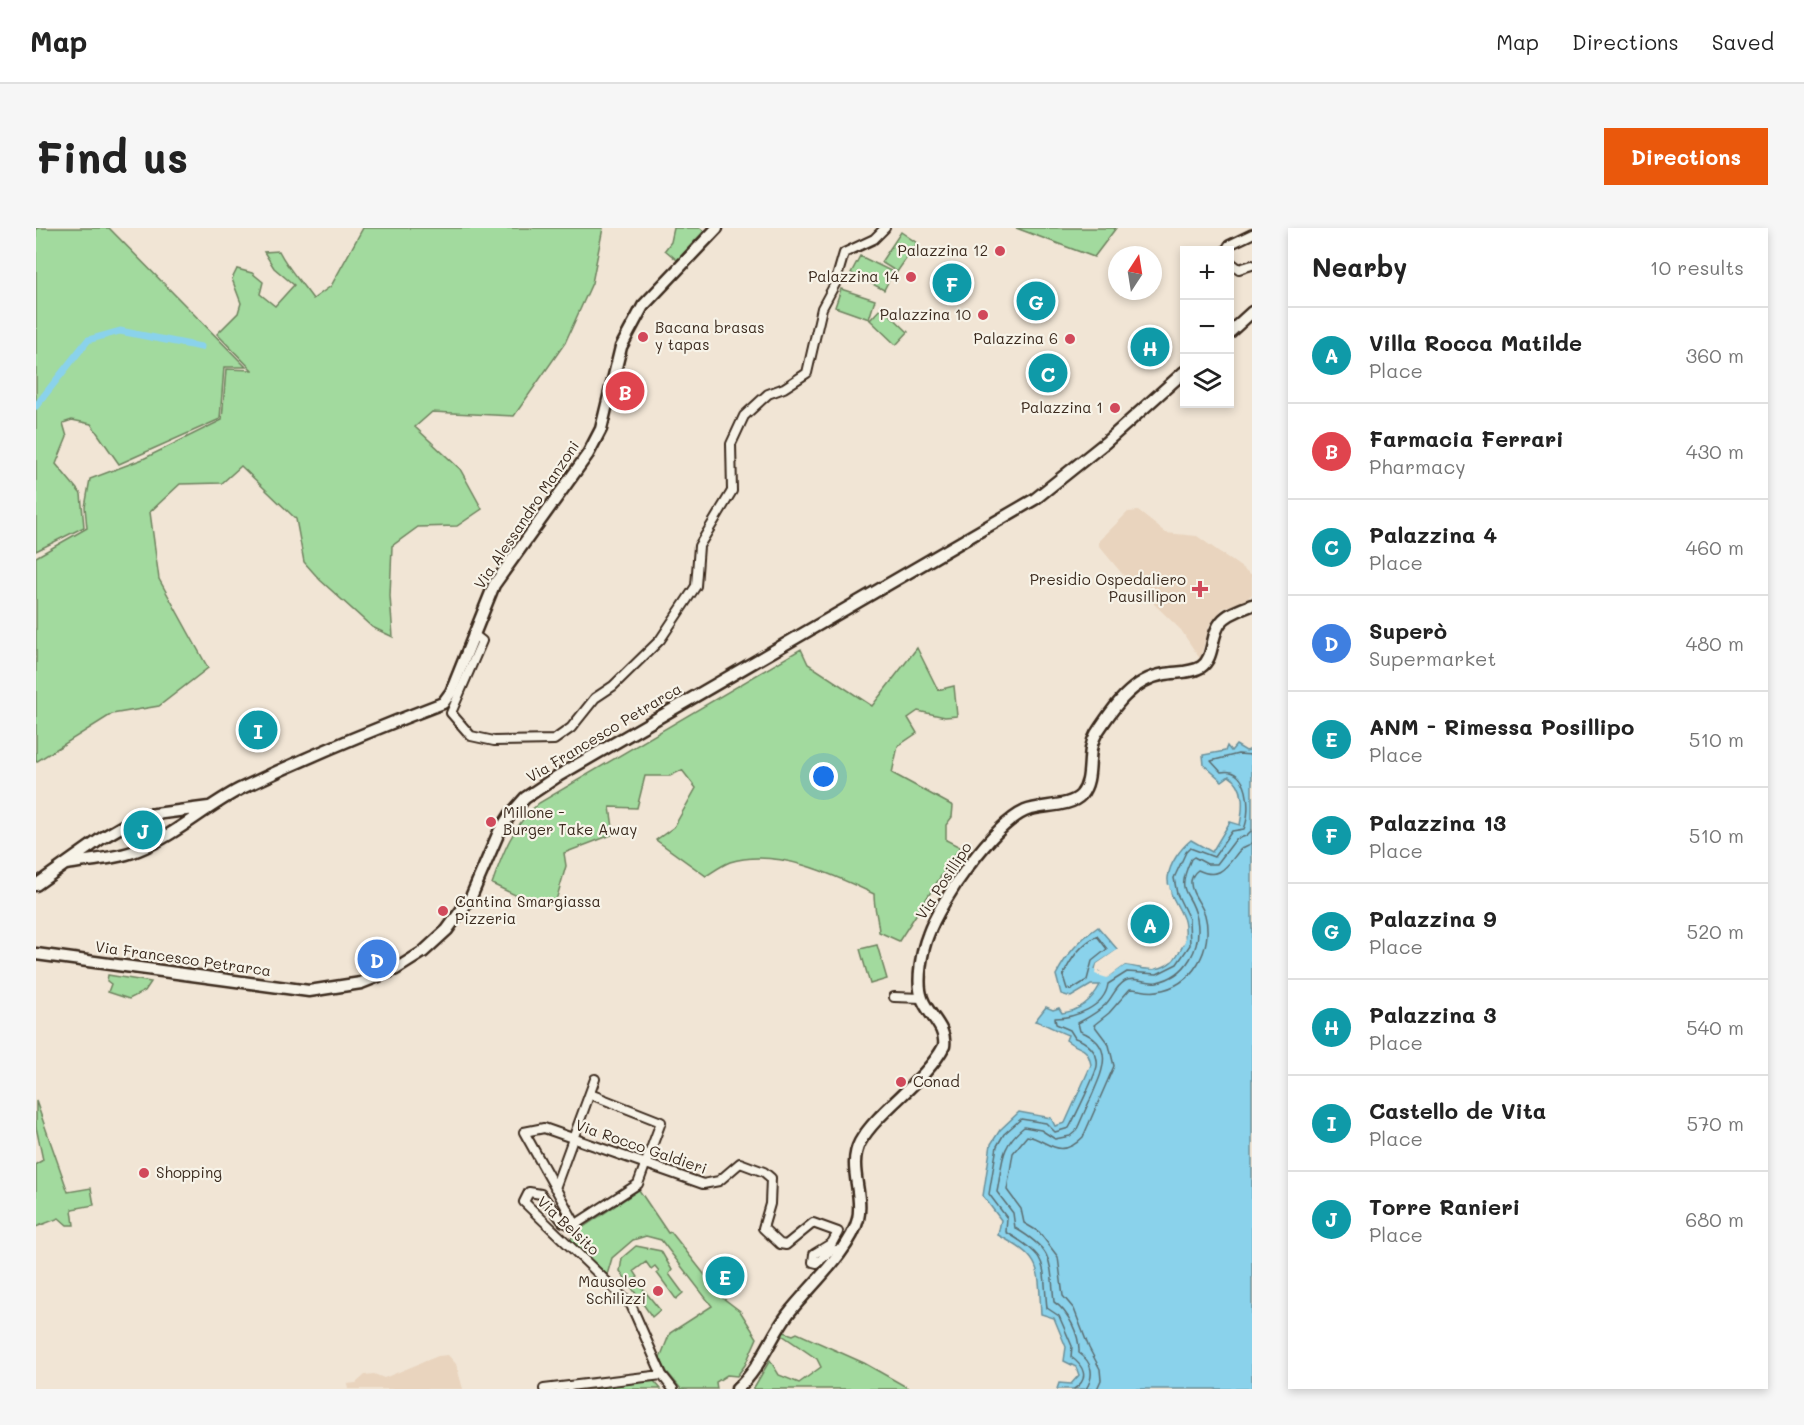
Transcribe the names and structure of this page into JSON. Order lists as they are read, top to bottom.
{
  "streets": {
    "street": [
      "Via Alessandro Manzoni",
      "Via Francesco Petrarca",
      "Via Posillipo",
      "Via Rocco Galdieri",
      "Via Belsito"
    ]
  },
  "places": {
    "other": [
      "Palazzina 12",
      "Palazzina 14",
      "Palazzina 10",
      "Bacana brasas y tapas",
      "Palazzina 6",
      "Palazzina 1",
      "Millone - Burger Take Away",
      "Cantina Smargiassa Pizzeria",
      "Conad",
      "Shopping",
      "Mausoleo Schilizzi"
    ],
    "health": ["Presidio Ospedaliero Pausillipon"]
  },
  "north": "top",
  "page": {
    "header": "Map",
    "nav": ["Map", "Directions", "Saved"],
    "buttons": "Directions",
    "title": "Find us",
    "heading": ["Nearby", "10 results"],
    "map_buttons": ["+", "−"],
    "pins": [
      "F",
      "G",
      "H",
      "C",
      "B",
      "I",
      "J",
      "A",
      "D",
      "E"
    ],
    "list": [
      {
        "mark": "A",
        "name": "Villa Rocca Matilde",
        "note": "Place",
        "value": "360 m"
      },
      {
        "mark": "B",
        "name": "Farmacia Ferrari",
        "note": "Pharmacy",
        "value": "430 m"
      },
      {
        "mark": "C",
        "name": "Palazzina 4",
        "note": "Place",
        "value": "460 m"
      },
      {
        "mark": "D",
        "name": "Superò",
        "note": "Supermarket",
        "value": "480 m"
      },
      {
        "mark": "E",
        "name": "ANM - Rimessa Posillipo",
        "note": "Place",
        "value": "510 m"
      },
      {
        "mark": "F",
        "name": "Palazzina 13",
        "note": "Place",
        "value": "510 m"
      },
      {
        "mark": "G",
        "name": "Palazzina 9",
        "note": "Place",
        "value": "520 m"
      },
      {
        "mark": "H",
        "name": "Palazzina 3",
        "note": "Place",
        "value": "540 m"
      },
      {
        "mark": "I",
        "name": "Castello de Vita",
        "note": "Place",
        "value": "570 m"
      },
      {
        "mark": "J",
        "name": "Torre Ranieri",
        "note": "Place",
        "value": "680 m"
      }
    ]
  }
}
